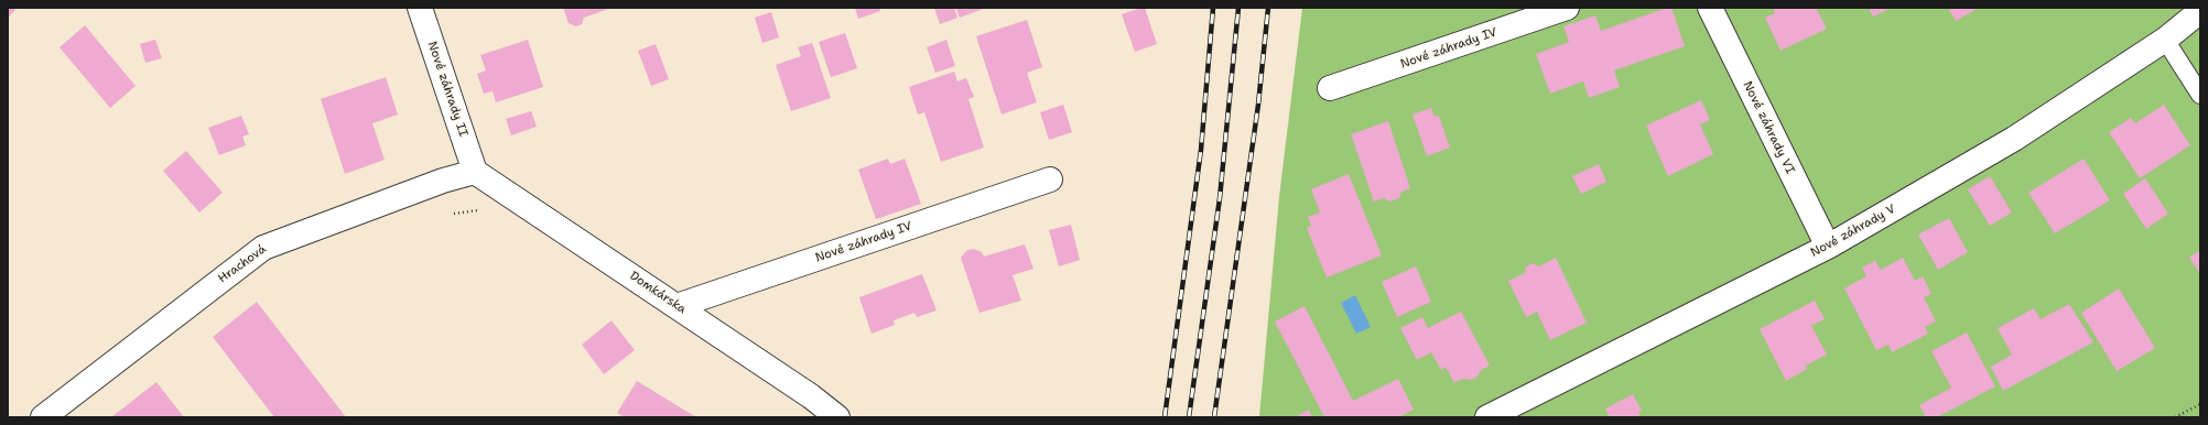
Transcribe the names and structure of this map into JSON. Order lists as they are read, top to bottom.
{
  "streets": {
    "street": [
      "Nové záhrady IV",
      "Nové záhrady II",
      "Nové záhrady VI",
      "Nové záhrady V",
      "Hrachová",
      "Domkárska"
    ]
  },
  "crossings": [
    ["Nové záhrady IV", "Domkárska"],
    ["Nové záhrady II", "Hrachová"],
    ["Nové záhrady II", "Domkárska"],
    ["Nové záhrady VI", "Nové záhrady V"],
    ["Hrachová", "Domkárska"]
  ]
}
